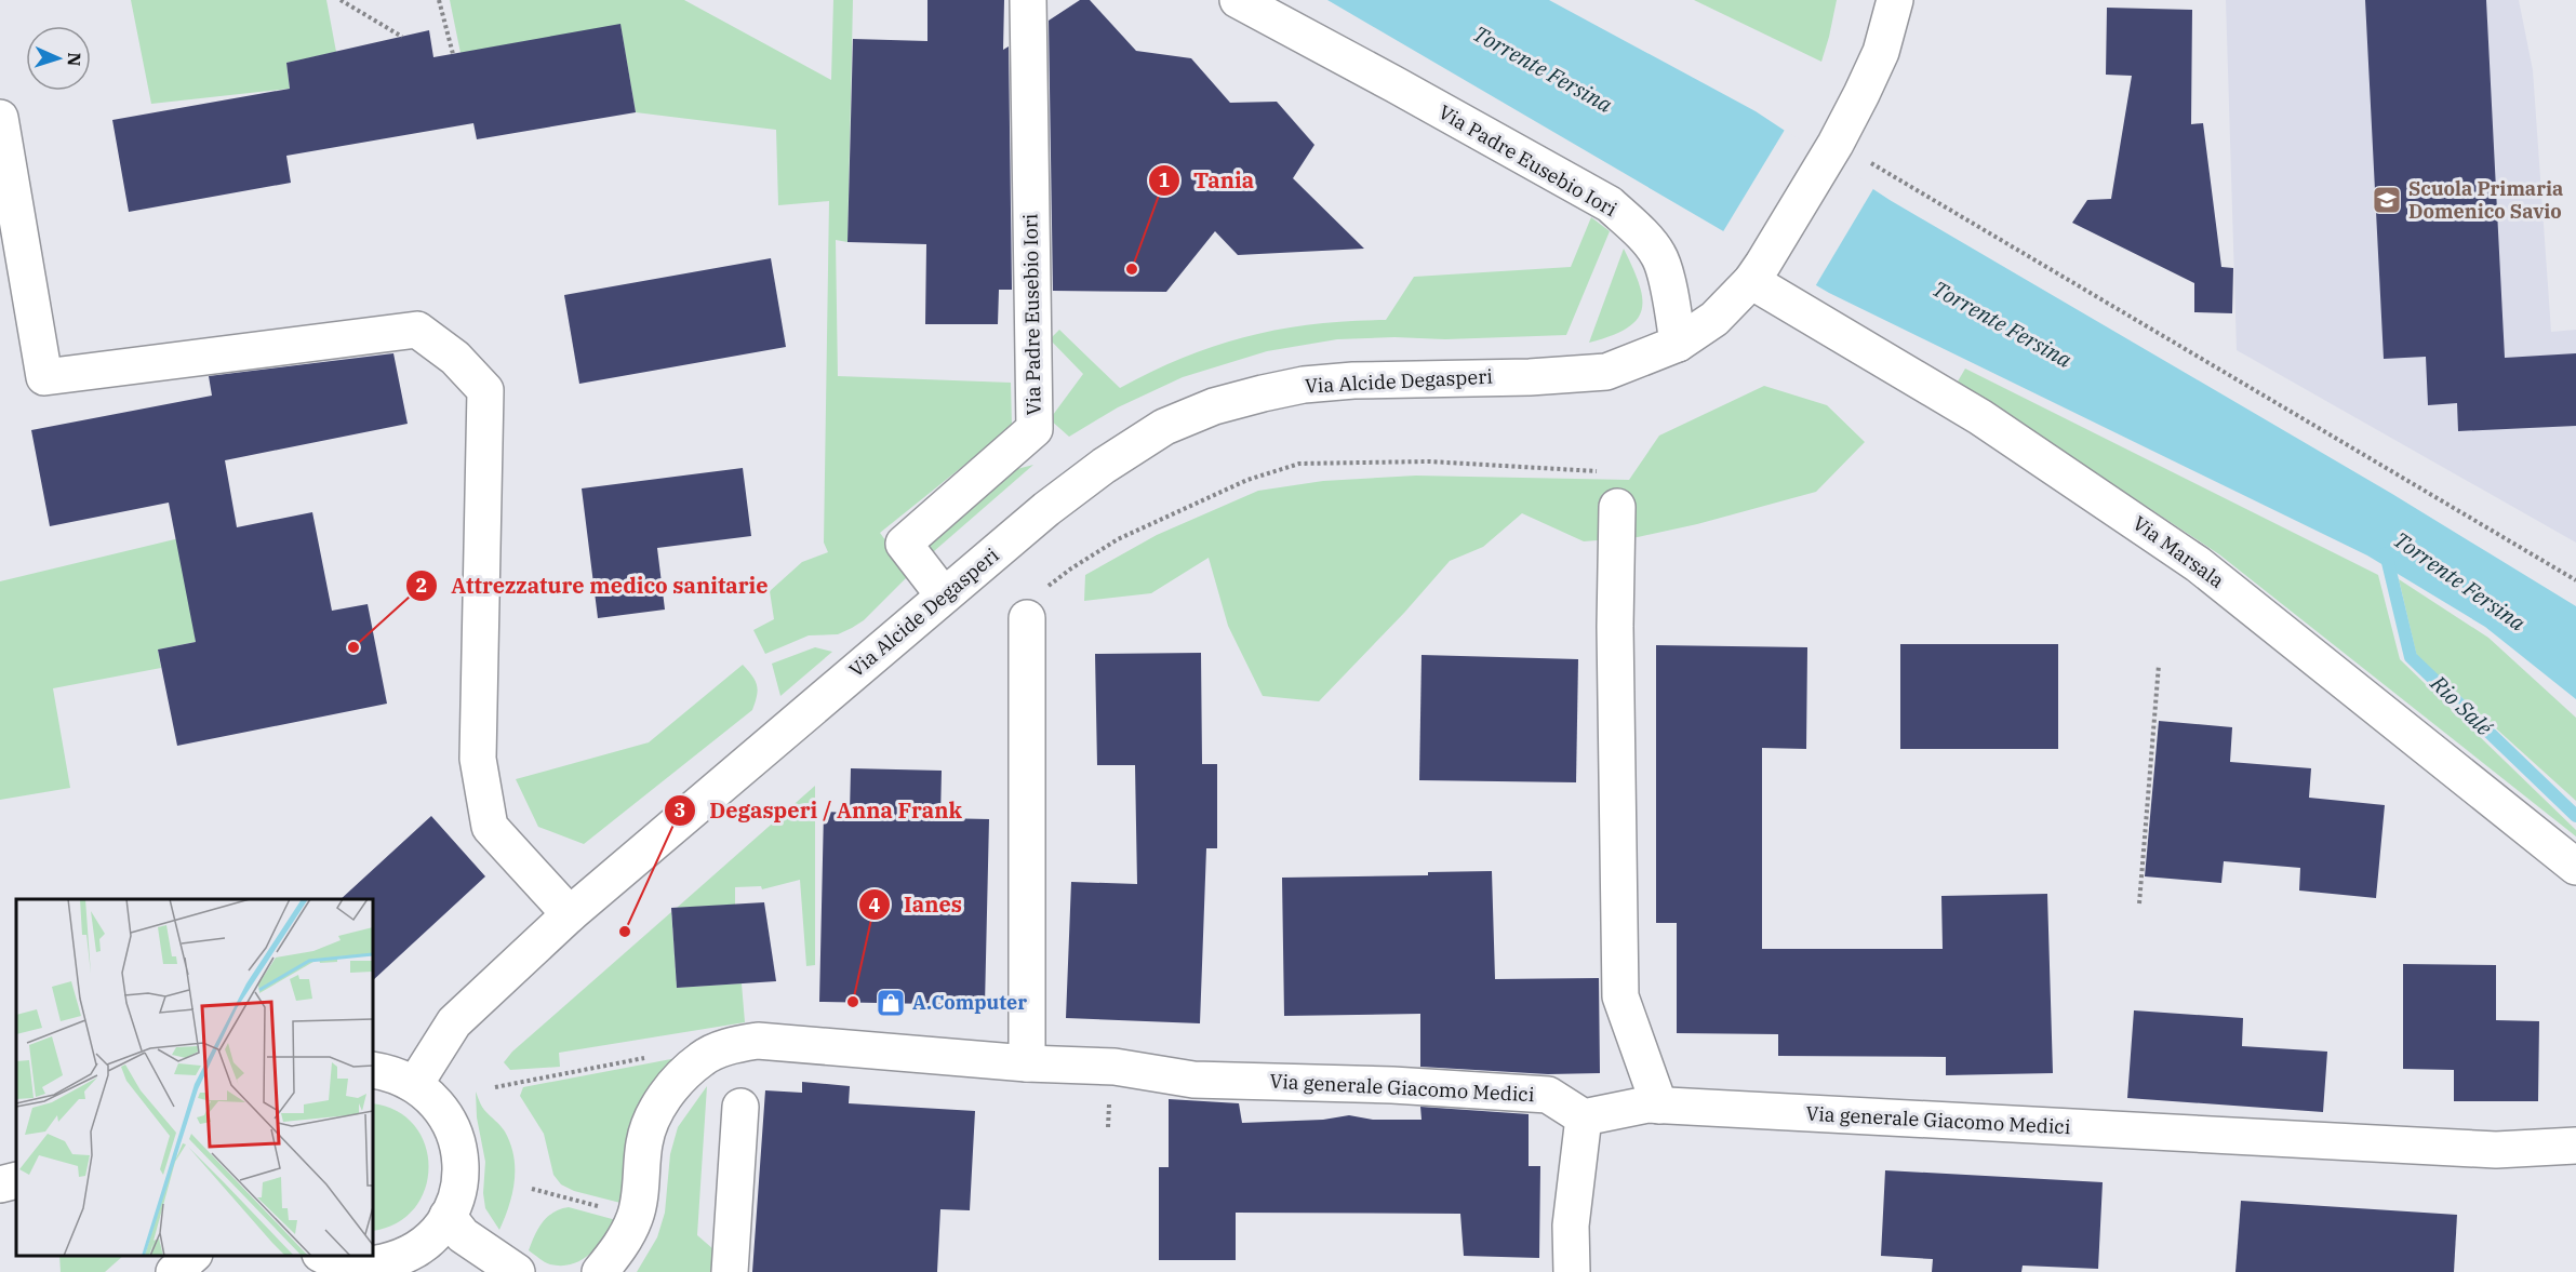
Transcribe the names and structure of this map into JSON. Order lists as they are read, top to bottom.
{
  "streets": {
    "street": [
      "Via Padre Eusebio Iori",
      "Via Alcide Degasperi",
      "Via Marsala",
      "Via generale Giacomo Medici"
    ]
  },
  "crossings": [
    ["Via Padre Eusebio Iori", "Via Alcide Degasperi"],
    ["Via Alcide Degasperi", "Via Marsala"]
  ],
  "water": ["Torrente Fersina", "Rio Salé"],
  "places": {
    "school or university": ["Scuola Primaria Domenico Savio"],
    "other": [
      "Tania",
      "Attrezzature medico sanitarie",
      "Degasperi / Anna Frank",
      "Ianes"
    ],
    "shop": ["A.Computer"]
  },
  "north": "right"
}
